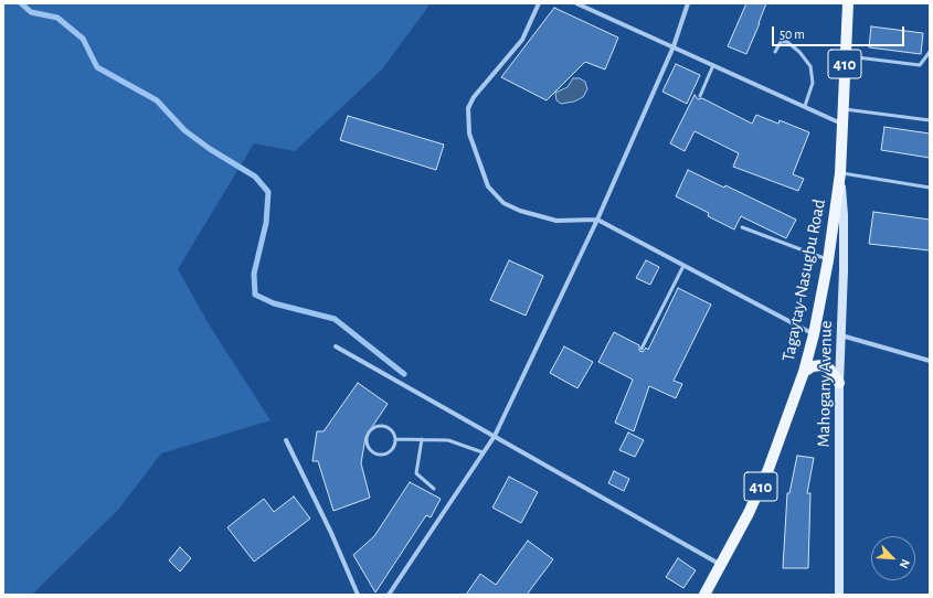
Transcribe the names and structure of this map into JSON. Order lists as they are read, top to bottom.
{
  "streets": {
    "main road": ["410", "Tagaytay-Nasugbu Road", "Mahogany Avenue"]
  },
  "crossings": [
    ["Tagaytay-Nasugbu Road", "Mahogany Avenue"]
  ],
  "scale_bar": "50 m",
  "north": "bottom right"
}
